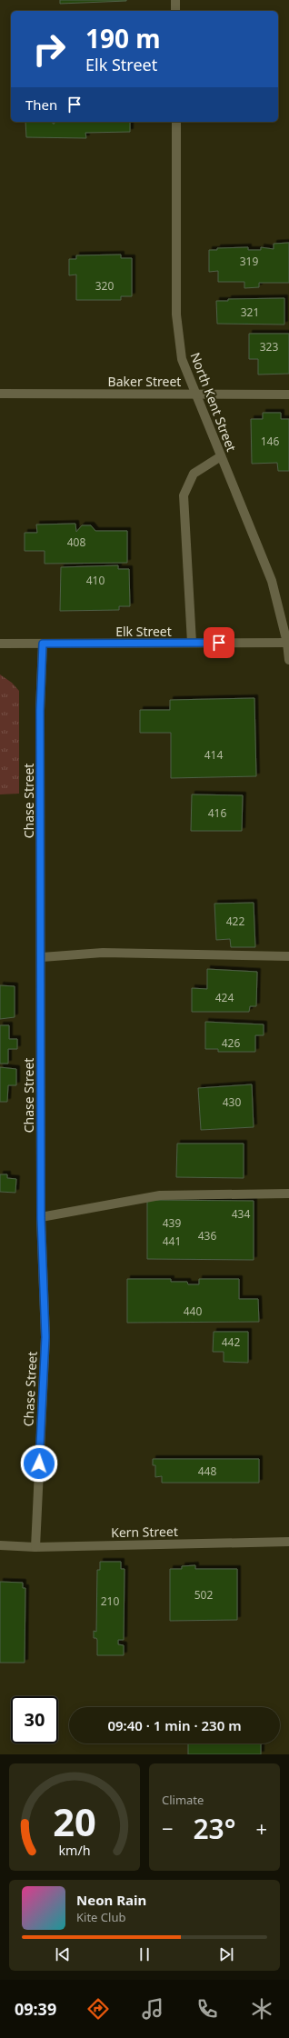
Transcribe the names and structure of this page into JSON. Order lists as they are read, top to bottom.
{
  "streets": {
    "street": [
      "Baker Street",
      "North Kent Street",
      "Elk Street",
      "Chase Street",
      "Kern Street"
    ]
  },
  "crossings": [
    ["Baker Street", "North Kent Street"],
    ["North Kent Street", "Elk Street"],
    ["Elk Street", "Chase Street"],
    ["Chase Street", "Kern Street"]
  ],
  "house_numbers": [
    "319",
    "320",
    "321",
    "323",
    "146",
    "408",
    "410",
    "414",
    "416",
    "422",
    "424",
    "426",
    "430",
    "434",
    "439",
    "436",
    "441",
    "440",
    "442",
    "448",
    "502",
    "210"
  ],
  "page": {
    "turn": ["190 m", "Elk Street"],
    "then": "Then",
    "limit": "30",
    "trip": "09:40 · 1 min · 230 m",
    "tile": "Climate",
    "heat": ["−", "23°", "+"],
    "song": ["Neon Rain", "Kite Club"],
    "tabs": "09:39",
    "gauge": ["20", "km/h"]
  }
}
